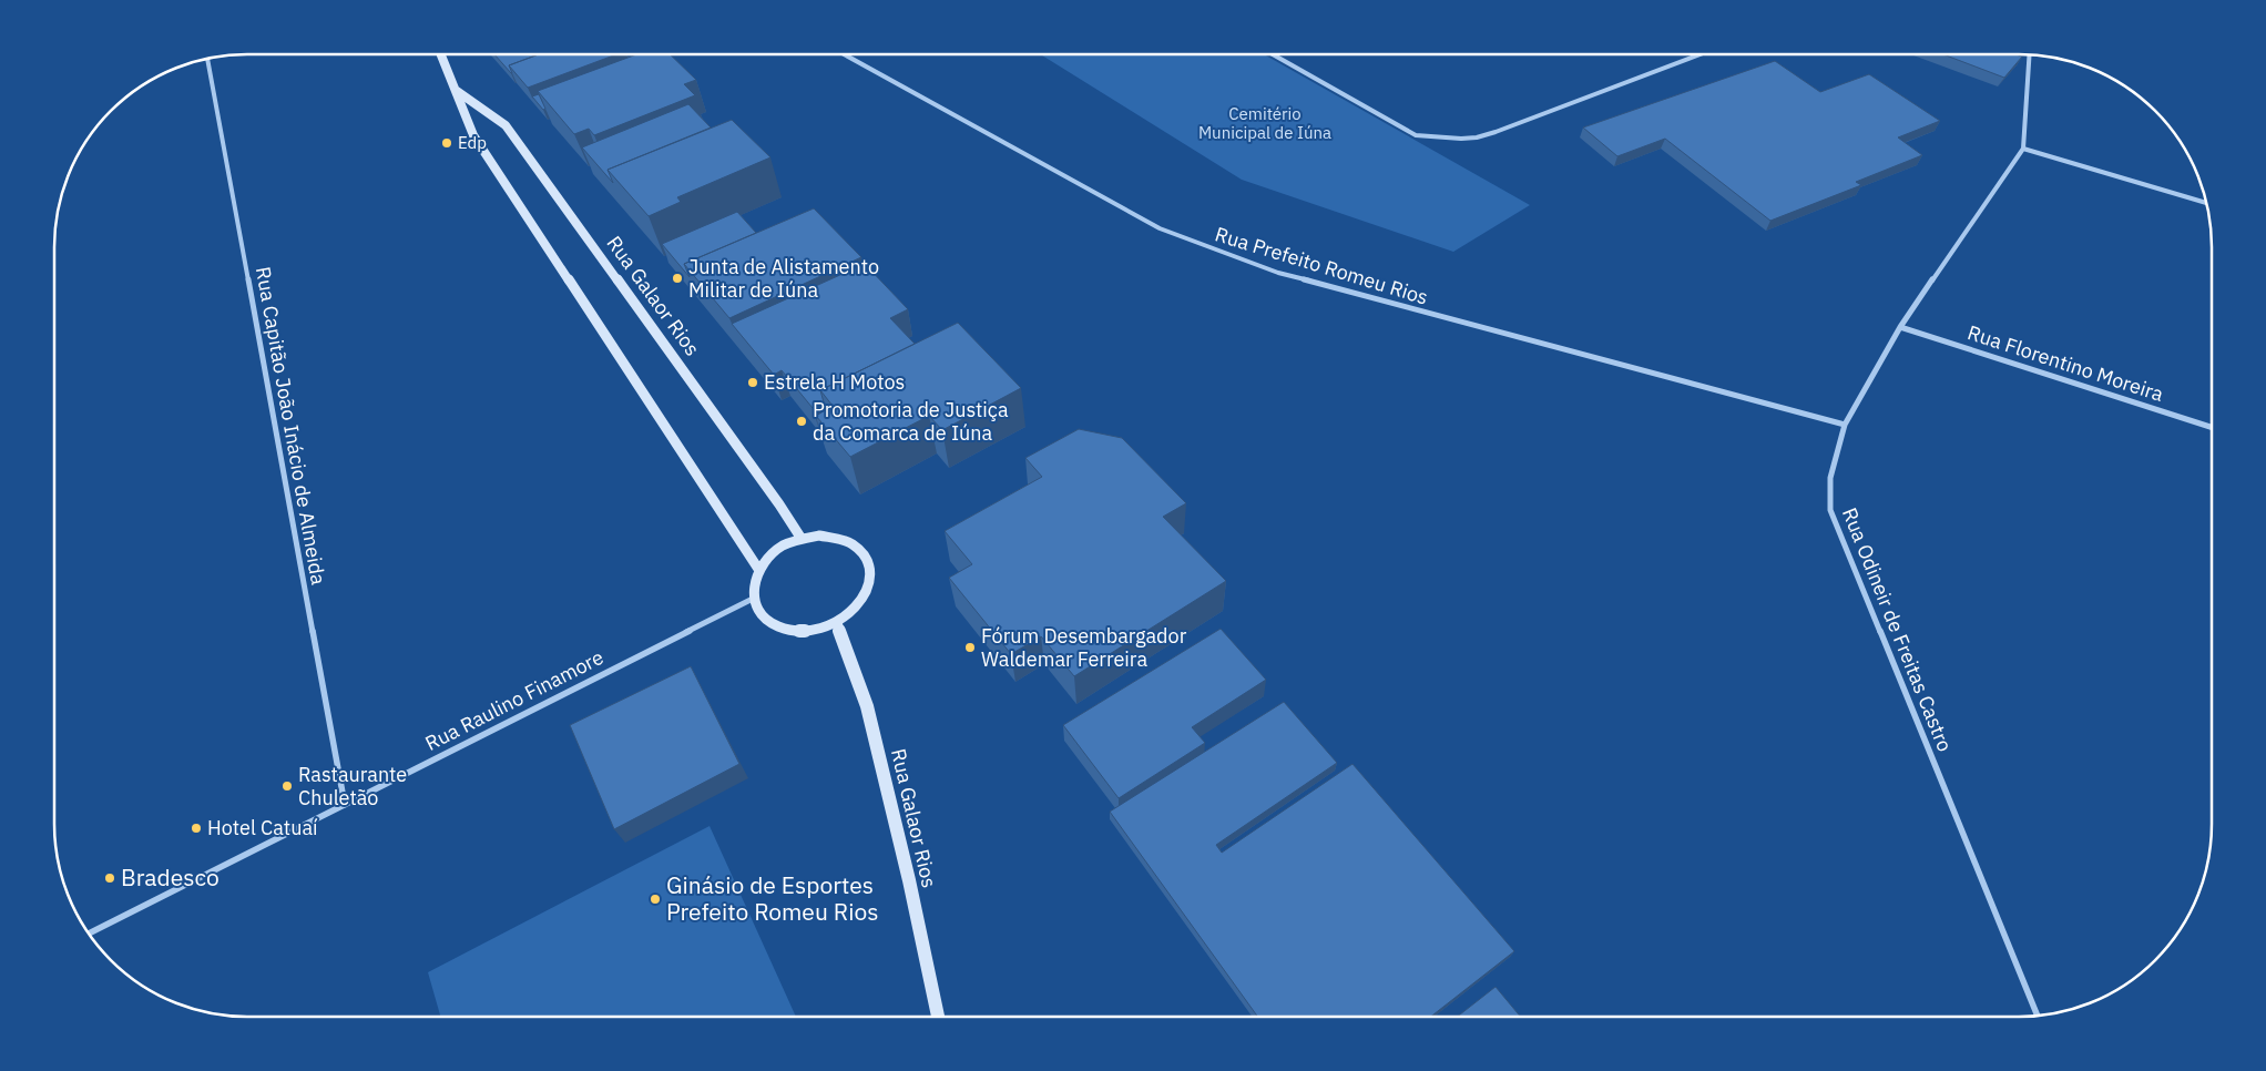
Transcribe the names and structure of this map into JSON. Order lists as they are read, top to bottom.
{
  "streets": {
    "street": [
      "Rua Prefeito Romeu Rios",
      "Rua Galaor Rios",
      "Rua Florentino Moreira",
      "Rua Capitão João Inácio de Almeida",
      "Rua Odineir de Freitas Castro",
      "Rua Raulino Finamore"
    ]
  },
  "crossings": [
    ["Rua Prefeito Romeu Rios", "Rua Odineir de Freitas Castro"],
    ["Rua Galaor Rios", "Rua Raulino Finamore"],
    ["Rua Florentino Moreira", "Rua Odineir de Freitas Castro"],
    ["Rua Capitão João Inácio de Almeida", "Rua Raulino Finamore"]
  ],
  "parks": ["Cemitério Municipal de Iúna"],
  "places": [
    "Edp",
    "Junta de Alistamento Militar de Iúna",
    "Estrela H Motos",
    "Promotoria de Justiça da Comarca de Iúna",
    "Fórum Desembargador Waldemar Ferreira",
    "Rastaurante Chuletão",
    "Hotel Catuaí",
    "Bradesco",
    "Ginásio de Esportes Prefeito Romeu Rios"
  ]
}
